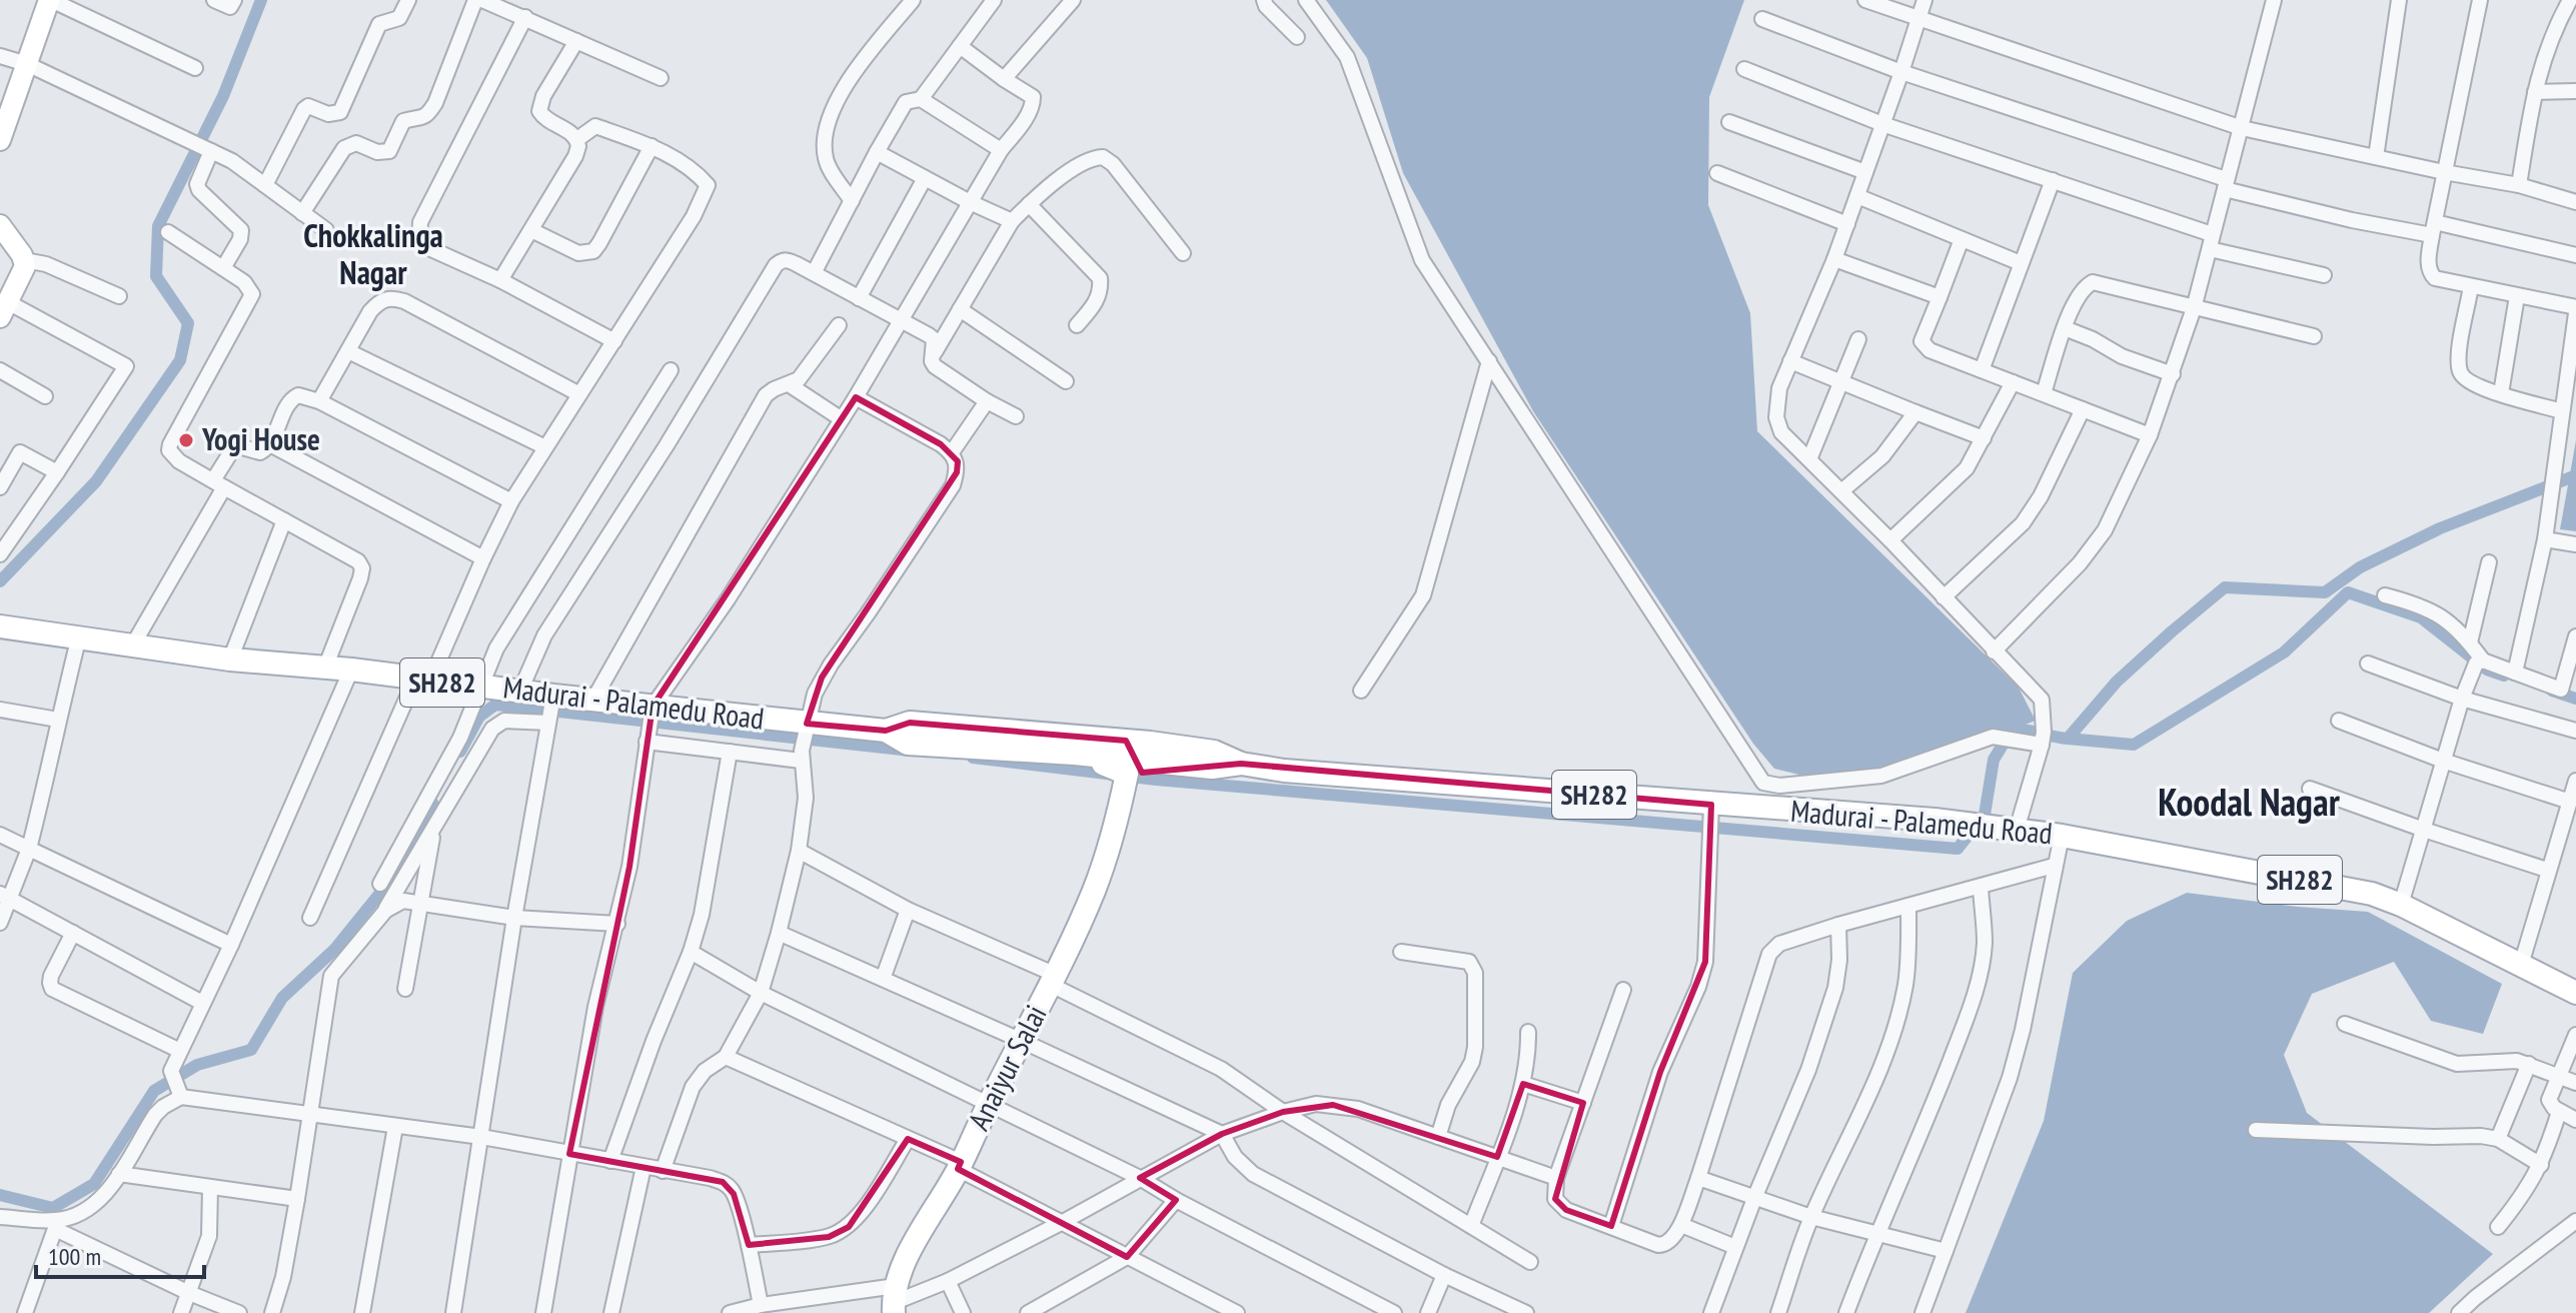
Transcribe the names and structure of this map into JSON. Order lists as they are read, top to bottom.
{
  "streets": {
    "main road": ["SH282", "Madurai - Palamedu Road", "Anaiyur Salai"]
  },
  "crossings": [
    ["Madurai - Palamedu Road", "Anaiyur Salai"]
  ],
  "districts": ["Chokkalinga Nagar", "Koodal Nagar"],
  "places": ["Yogi House"],
  "scale_bar": "100 m"
}
